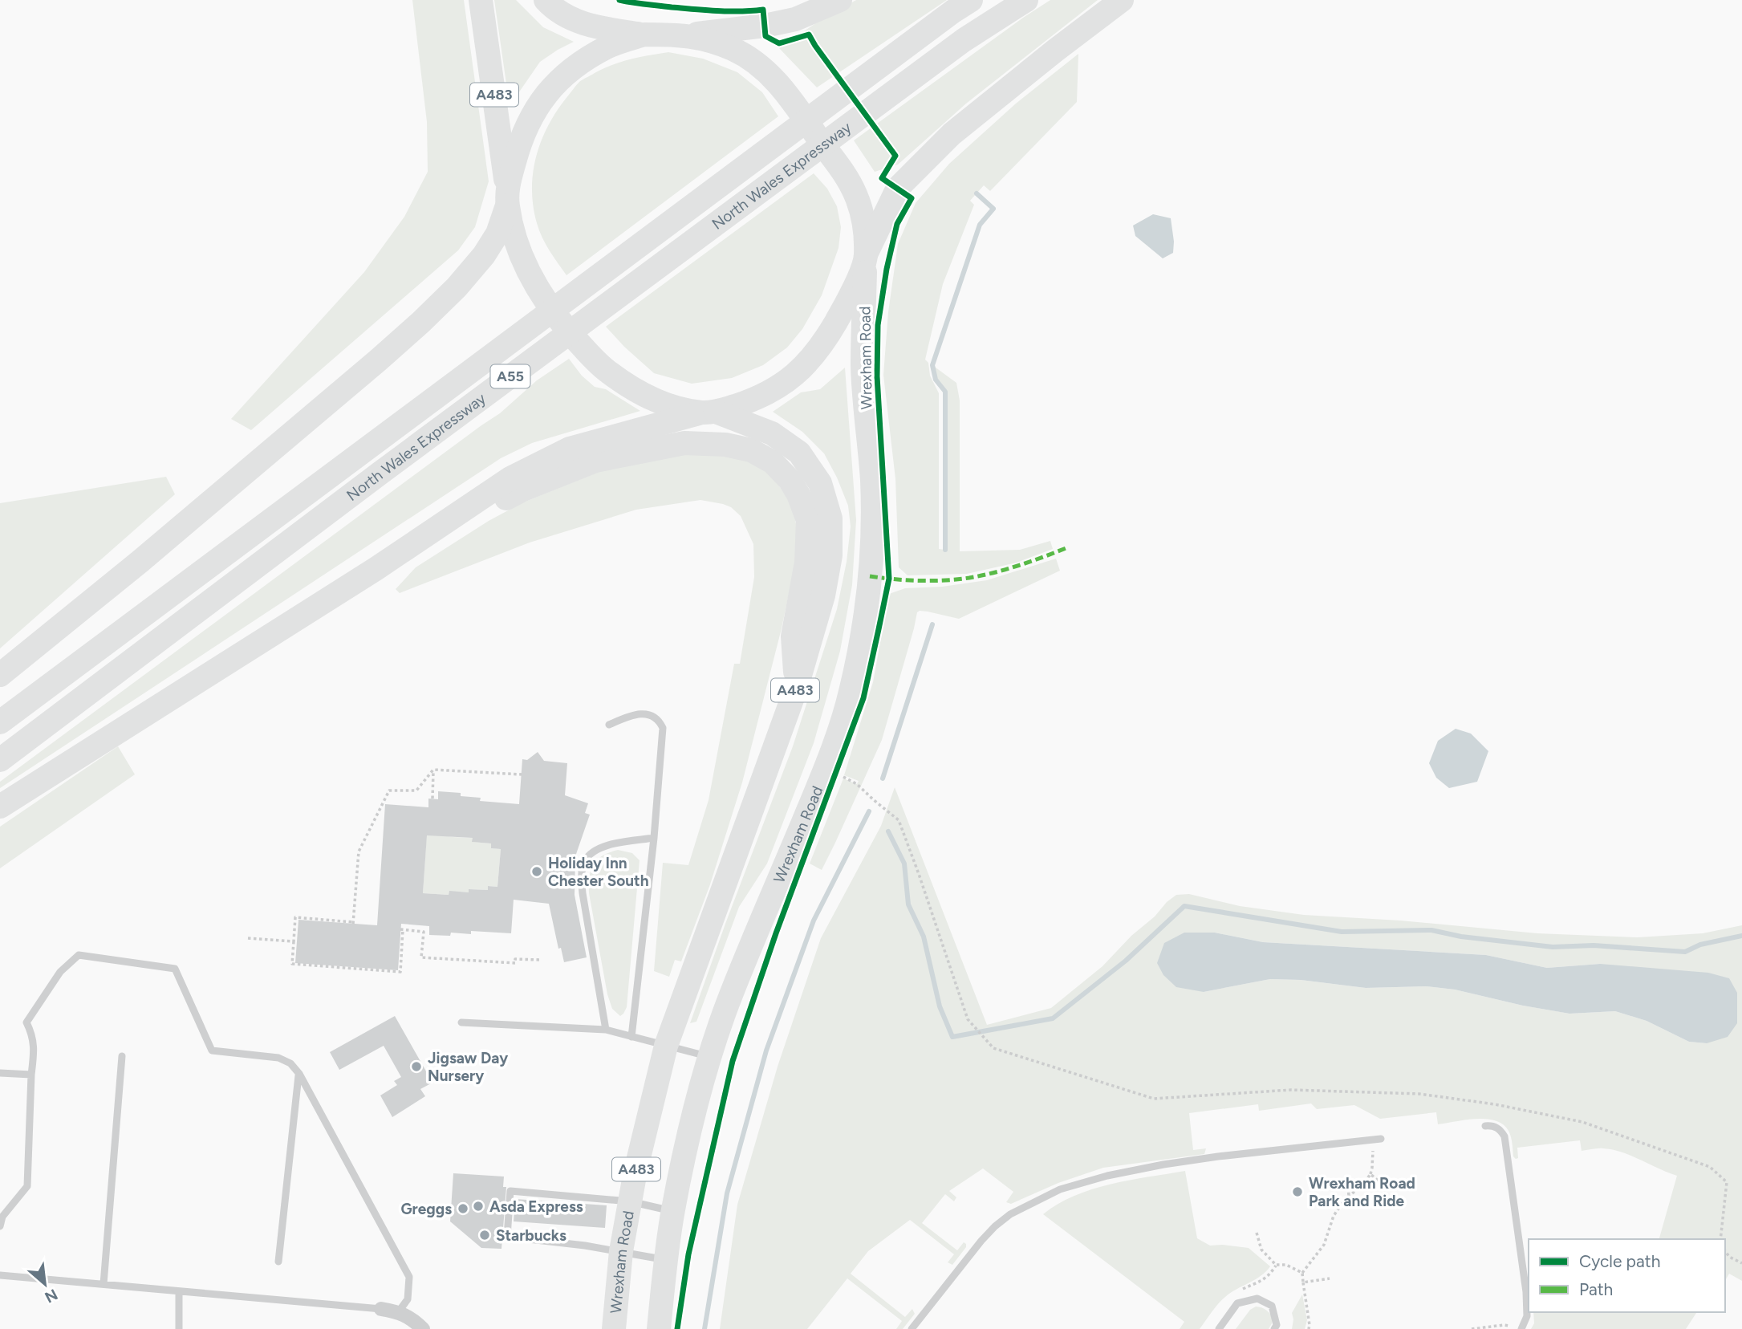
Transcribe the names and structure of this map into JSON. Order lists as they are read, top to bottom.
{
  "streets": {
    "highway": [
      "A483",
      "North Wales Expressway",
      "Wrexham Road",
      "A55"
    ]
  },
  "crossings": [
    ["A483", "Wrexham Road"]
  ],
  "places": [
    "Holiday Inn Chester South",
    "Jigsaw Day Nursery",
    "Wrexham Road Park and Ride",
    "Asda Express",
    "Greggs",
    "Starbucks"
  ],
  "legend": ["Cycle path", "Path"],
  "north": "bottom right"
}
